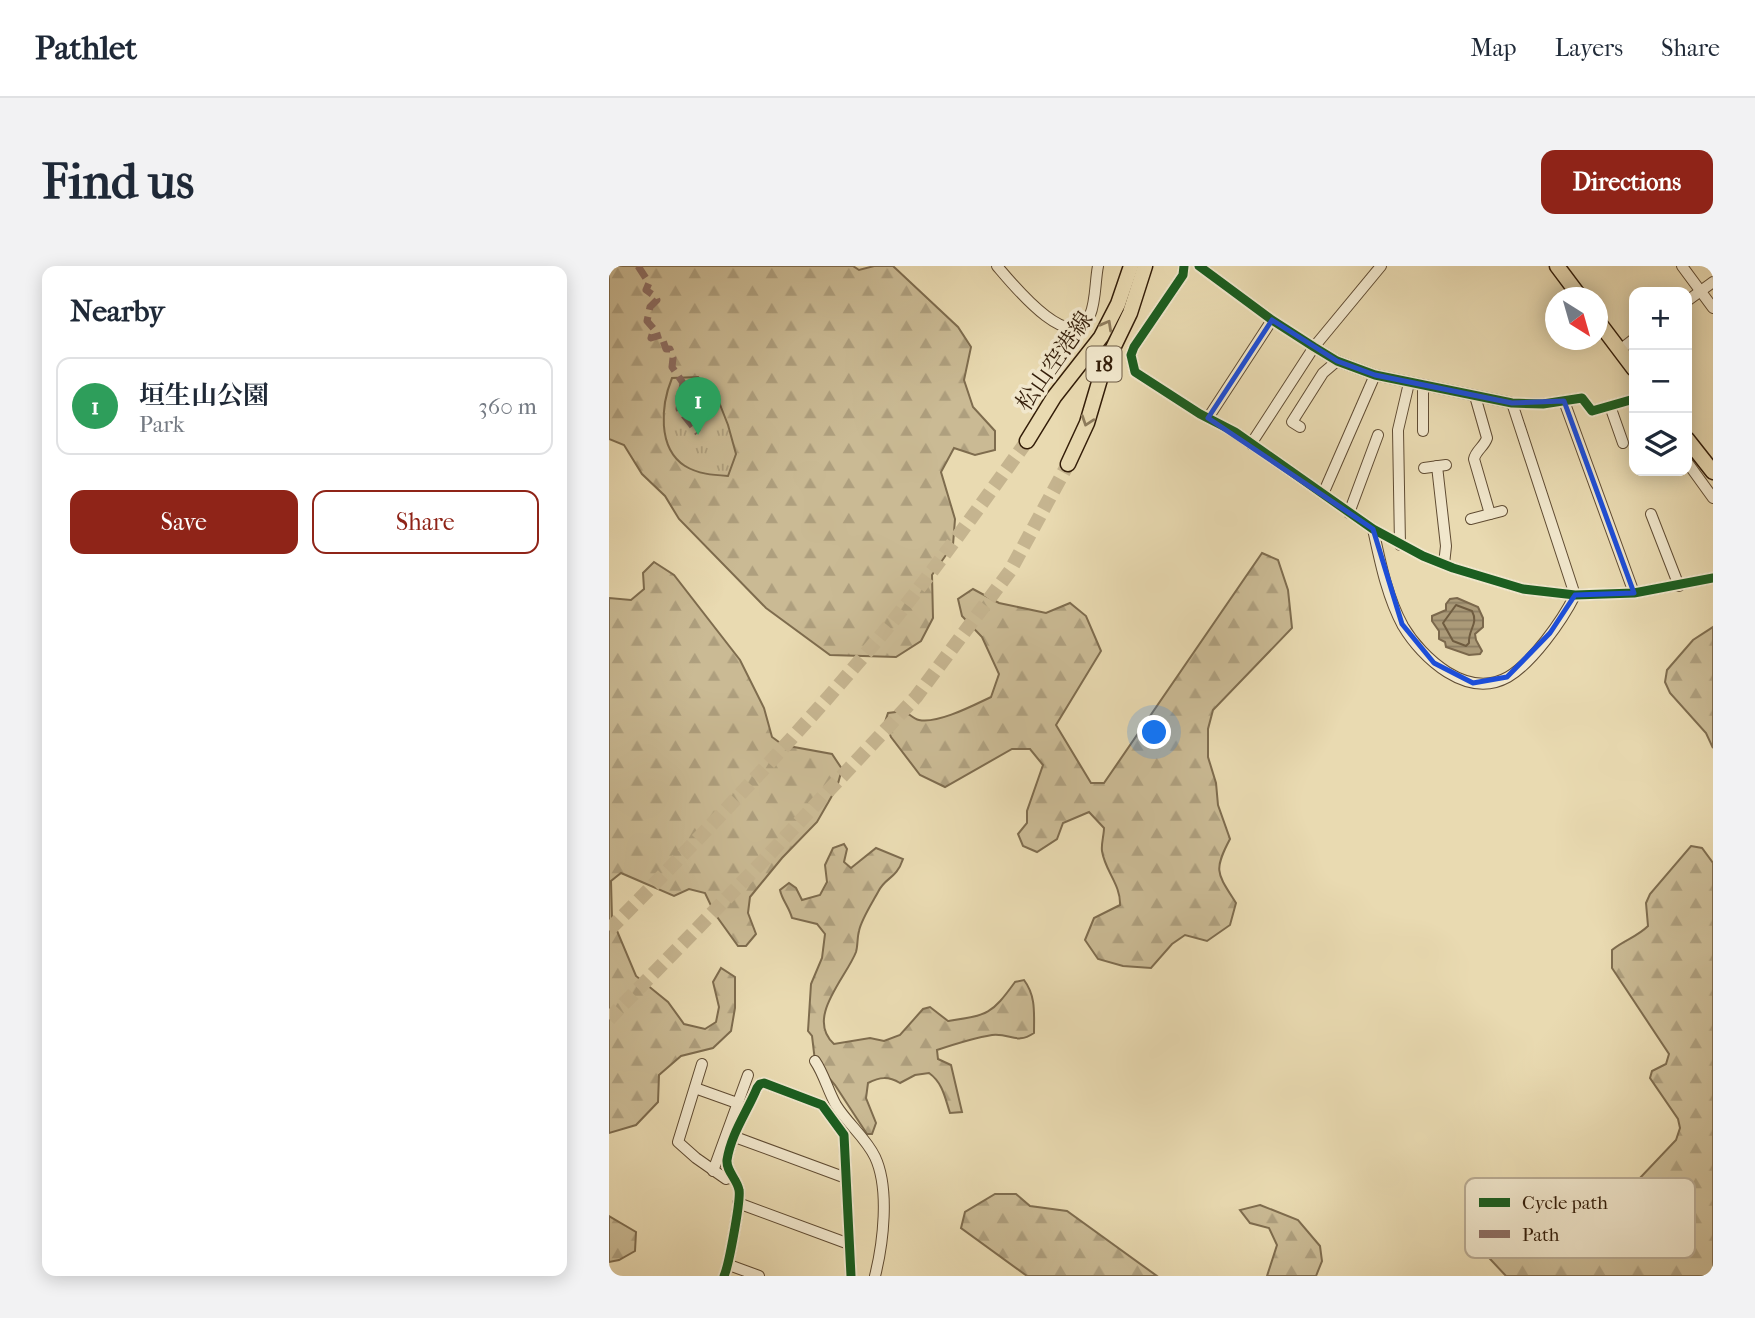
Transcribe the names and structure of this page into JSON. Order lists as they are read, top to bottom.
{
  "streets": {
    "main road": ["松山空港線", "18"]
  },
  "legend": ["Cycle path", "Path"],
  "north": "bottom right",
  "page": {
    "header": "Pathlet",
    "nav": ["Map", "Layers", "Share"],
    "buttons": [
      "Directions",
      ["Save", "Share"]
    ],
    "title": "Find us",
    "heading": "Nearby",
    "map_buttons": ["+", "−"],
    "list": [
      {
        "mark": "1",
        "name": "垣生山公園",
        "note": "Park",
        "value": "360 m"
      }
    ],
    "pins": "1"
  }
}
